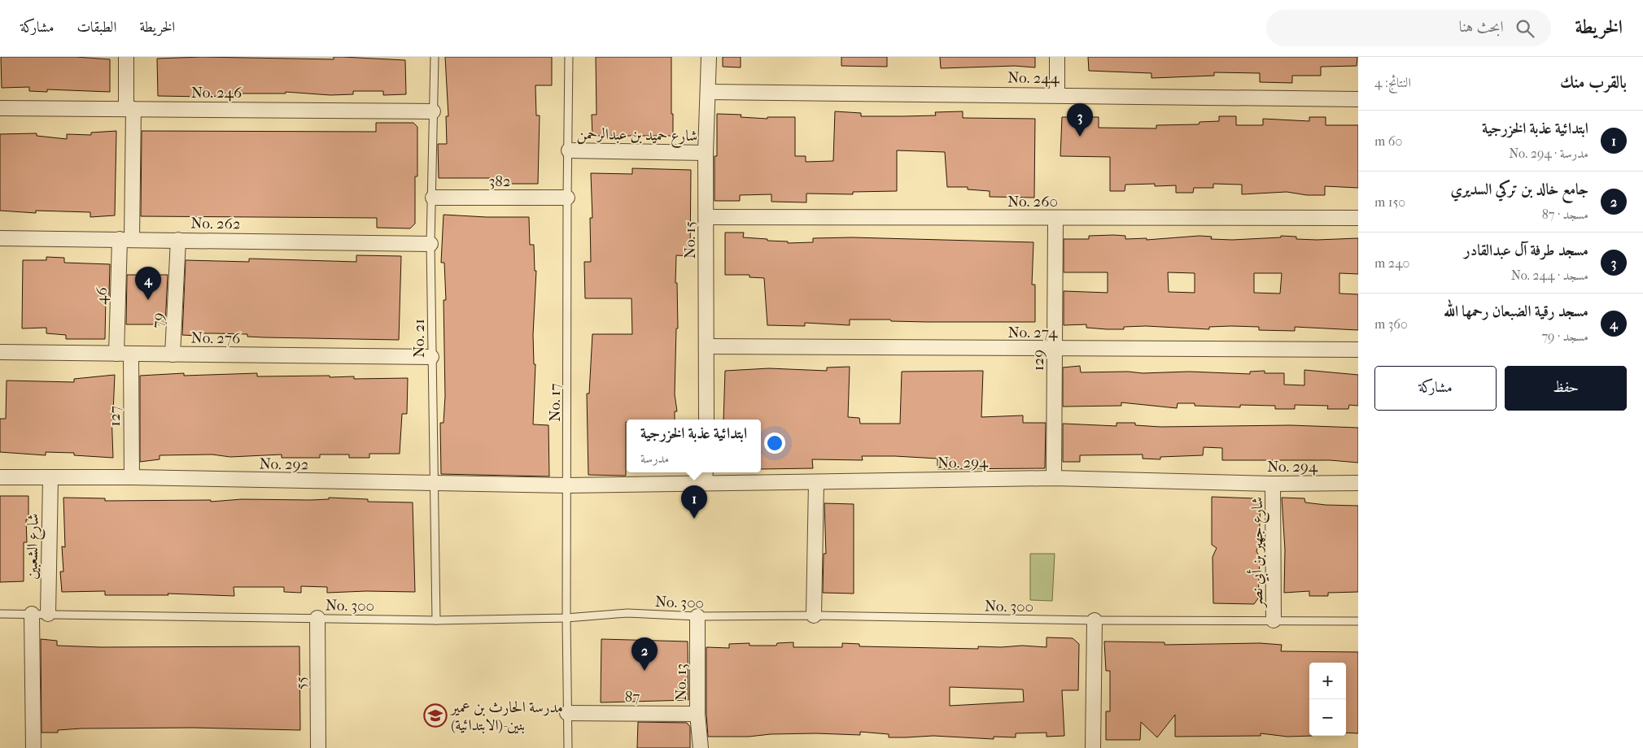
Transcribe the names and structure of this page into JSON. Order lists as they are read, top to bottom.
{
  "streets": {
    "street": [
      "No. 244",
      "No. 246",
      "شارع حميد بن عبدالرحمن",
      "382",
      "No. 260",
      "No. 262",
      "No. 15",
      "46",
      "79",
      "No. 274",
      "No. 276",
      "129",
      "127",
      "No. 294",
      "No. 292",
      "شارع الشعبين",
      "شارع جهير بن أبي نصر",
      "No. 13",
      "55",
      "87"
    ],
    "lane": ["No. 21", "No. 17", "No. 300"]
  },
  "crossings": [
    ["No. 244", "No. 15"],
    ["No. 246", "46"],
    ["No. 246", "No. 21"],
    ["شارع حميد بن عبدالرحمن", "No. 15"],
    ["شارع حميد بن عبدالرحمن", "No. 17"],
    ["382", "No. 21"],
    ["382", "No. 17"],
    ["No. 260", "No. 15"],
    ["No. 260", "129"],
    ["No. 262", "46"],
    ["No. 262", "79"],
    ["No. 262", "No. 21"],
    ["No. 15", "No. 274"],
    ["46", "No. 276"],
    ["79", "No. 276"],
    ["No. 274", "129"],
    ["No. 276", "No. 21"],
    ["No. 276", "127"],
    ["No. 21", "No. 292"],
    ["No. 21", "No. 300"],
    ["129", "No. 294"],
    ["No. 17", "No. 294"],
    ["No. 17", "No. 292"],
    ["No. 17", "No. 300"],
    ["No. 17", "87"],
    ["127", "No. 292"],
    ["No. 294", "No. 292"],
    ["No. 294", "شارع جهير بن أبي نصر"],
    ["No. 292", "شارع الشعبين"],
    ["شارع الشعبين", "No. 300"],
    ["شارع جهير بن أبي نصر", "No. 300"],
    ["No. 300", "No. 13"],
    ["No. 300", "55"],
    ["No. 13", "87"]
  ],
  "places": {
    "school or university": ["مدرسة الحارث بن عمير (الابتدائية)-بنين"]
  },
  "page": {
    "header": "الخريطة",
    "search": "ابحث هنا",
    "nav": ["الخريطة", "الطبقات", "مشاركة"],
    "heading": ["بالقرب منك", "النتائج: 4"],
    "pins": [
      "3",
      "4",
      "1",
      "2"
    ],
    "list": [
      {
        "mark": "1",
        "name": "ابتدائية عذبة الخزرجية",
        "note": "مدرسة · No. 294",
        "value": "60 m"
      },
      {
        "mark": "2",
        "name": "جامع خالد بن تركي السديري",
        "note": "مسجد · 87",
        "value": "150 m"
      },
      {
        "mark": "3",
        "name": "مسجد طرفة آل عبدالقادر",
        "note": "مسجد · No. 244",
        "value": "240 m"
      },
      {
        "mark": "4",
        "name": "مسجد رقية الضبعان رحمها الله",
        "note": "مسجد · 79",
        "value": "360 m"
      }
    ],
    "buttons": ["حفظ", "مشاركة"],
    "popup": ["ابتدائية عذبة الخزرجية", "مدرسة"],
    "map_buttons": ["+", "−"]
  }
}
